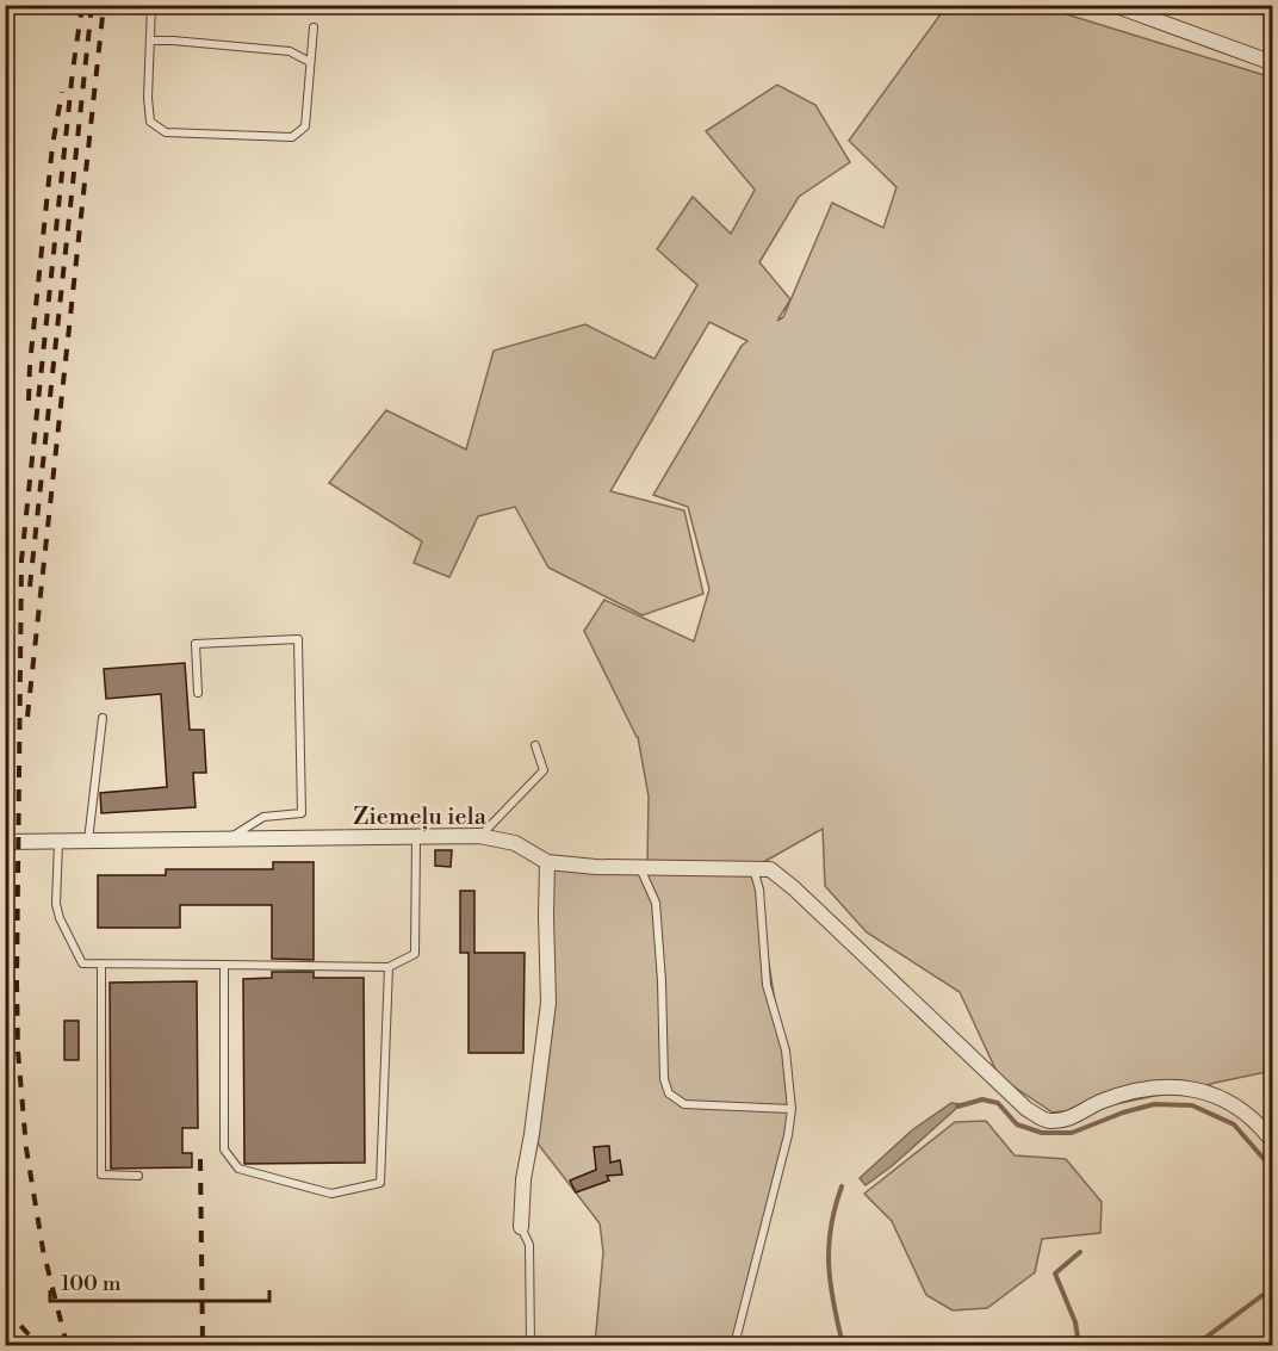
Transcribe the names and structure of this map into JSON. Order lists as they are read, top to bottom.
{
  "streets": {
    "street": ["Ziemeļu iela"]
  },
  "scale_bar": "100 m"
}
